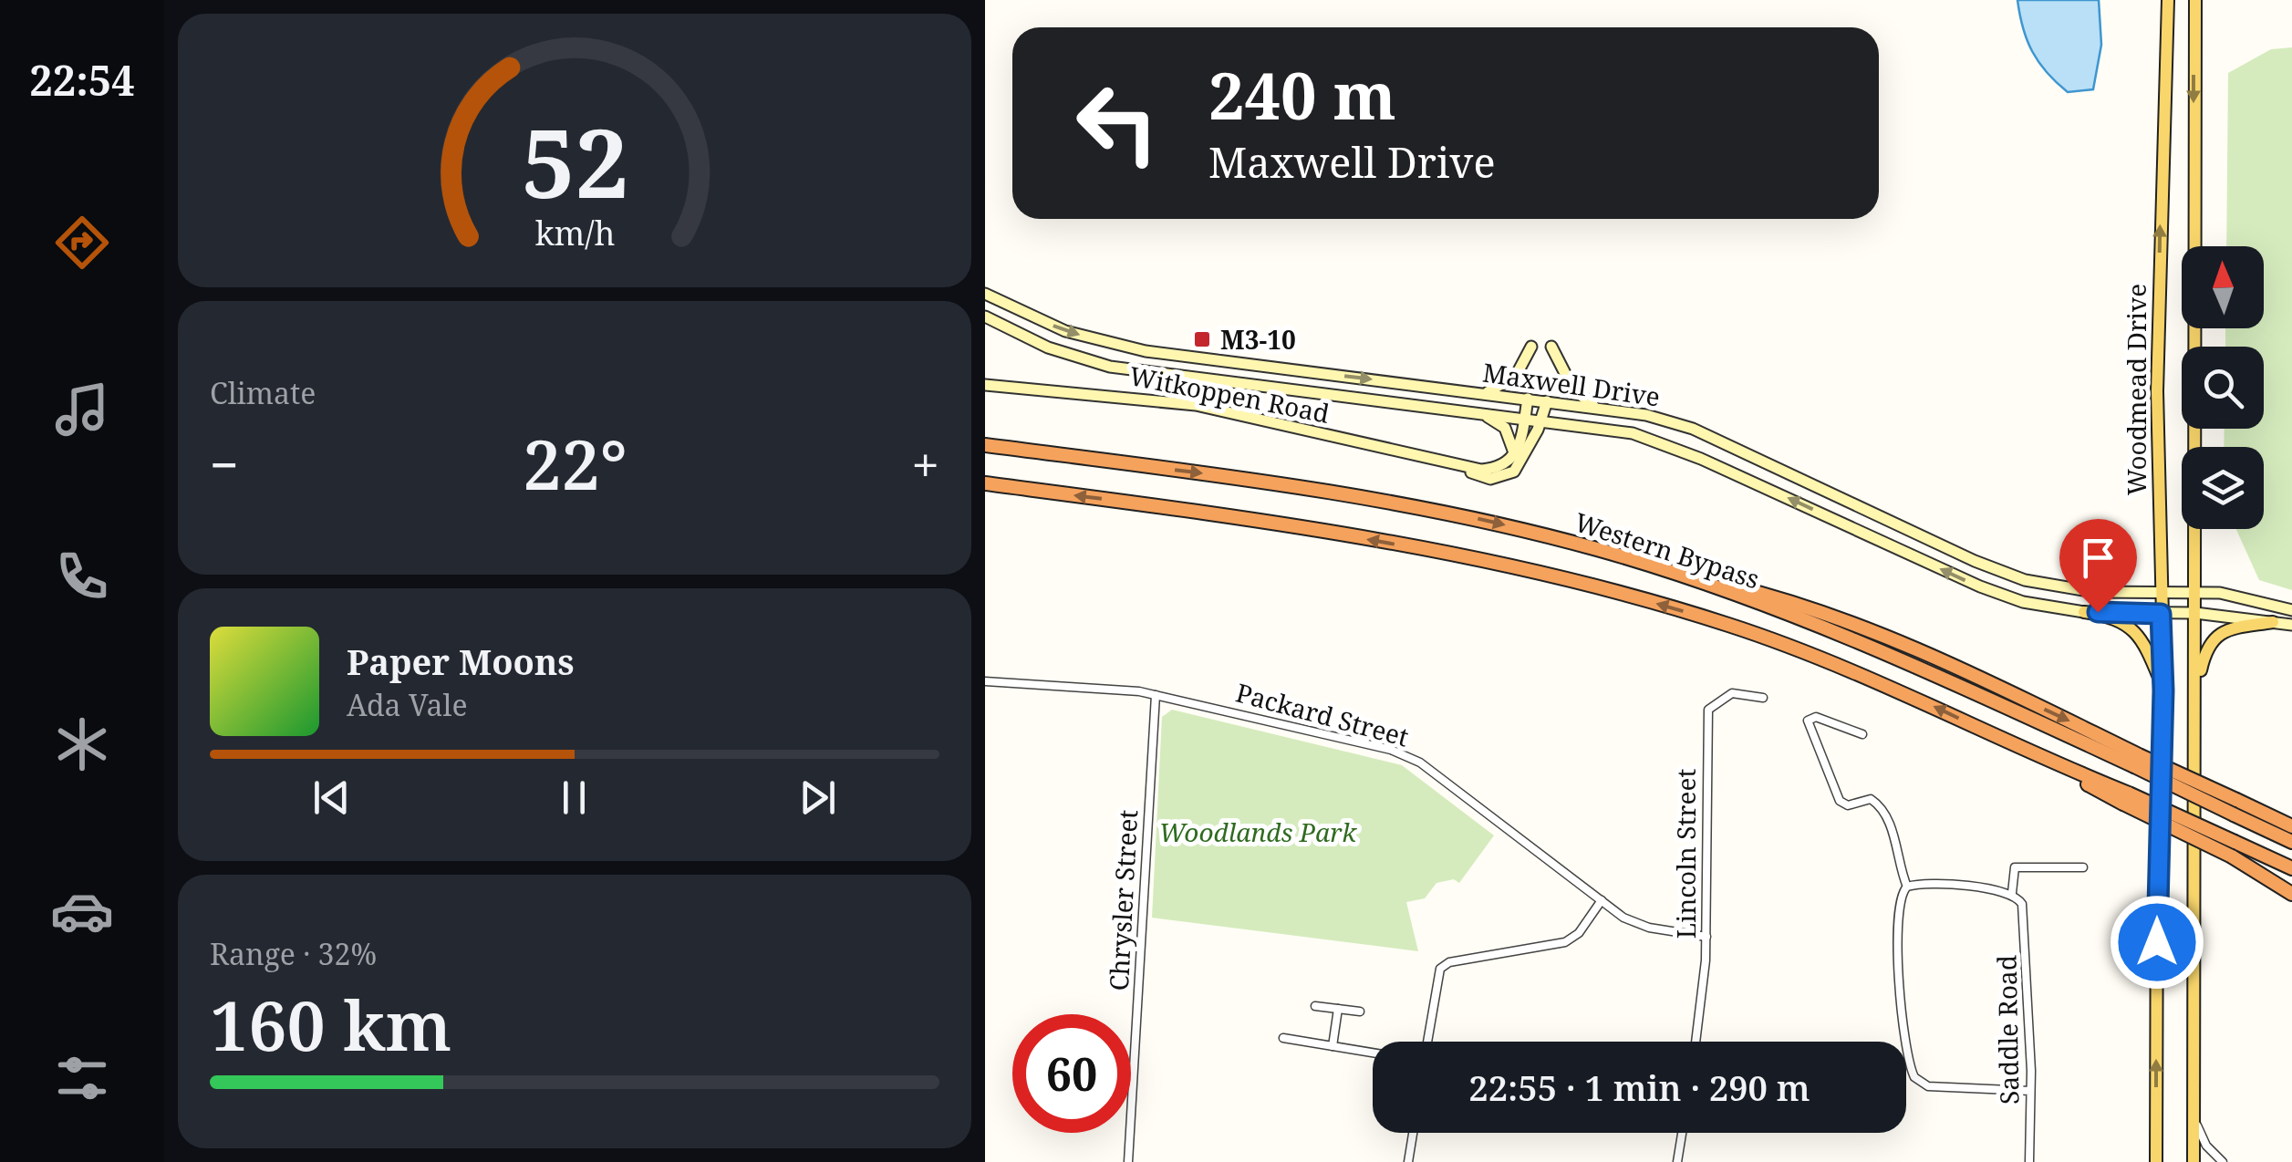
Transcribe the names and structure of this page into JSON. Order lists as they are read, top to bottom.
{
  "streets": {
    "highway": ["Western Bypass"],
    "main road": ["Maxwell Drive", "Woodmead Drive", "Witkoppen Road"],
    "street": [
      "Packard Street",
      "Lincoln Street",
      "Chrysler Street",
      "Saddle Road"
    ]
  },
  "crossings": [
    ["Maxwell Drive", "Woodmead Drive"],
    ["Maxwell Drive", "Witkoppen Road"],
    ["Packard Street", "Lincoln Street"],
    ["Packard Street", "Chrysler Street"]
  ],
  "parks": ["Woodlands Park"],
  "places": {
    "transit": ["M3-10"]
  },
  "north": "top",
  "page": {
    "tabs": "22:54",
    "turn": ["240 m", "Maxwell Drive"],
    "tile": [
      "Climate",
      ["Range · 32%", "160 km"]
    ],
    "heat": ["−", "22°", "+"],
    "song": ["Paper Moons", "Ada Vale"],
    "limit": "60",
    "trip": "22:55 · 1 min · 290 m",
    "gauge": ["52", "km/h"]
  }
}
